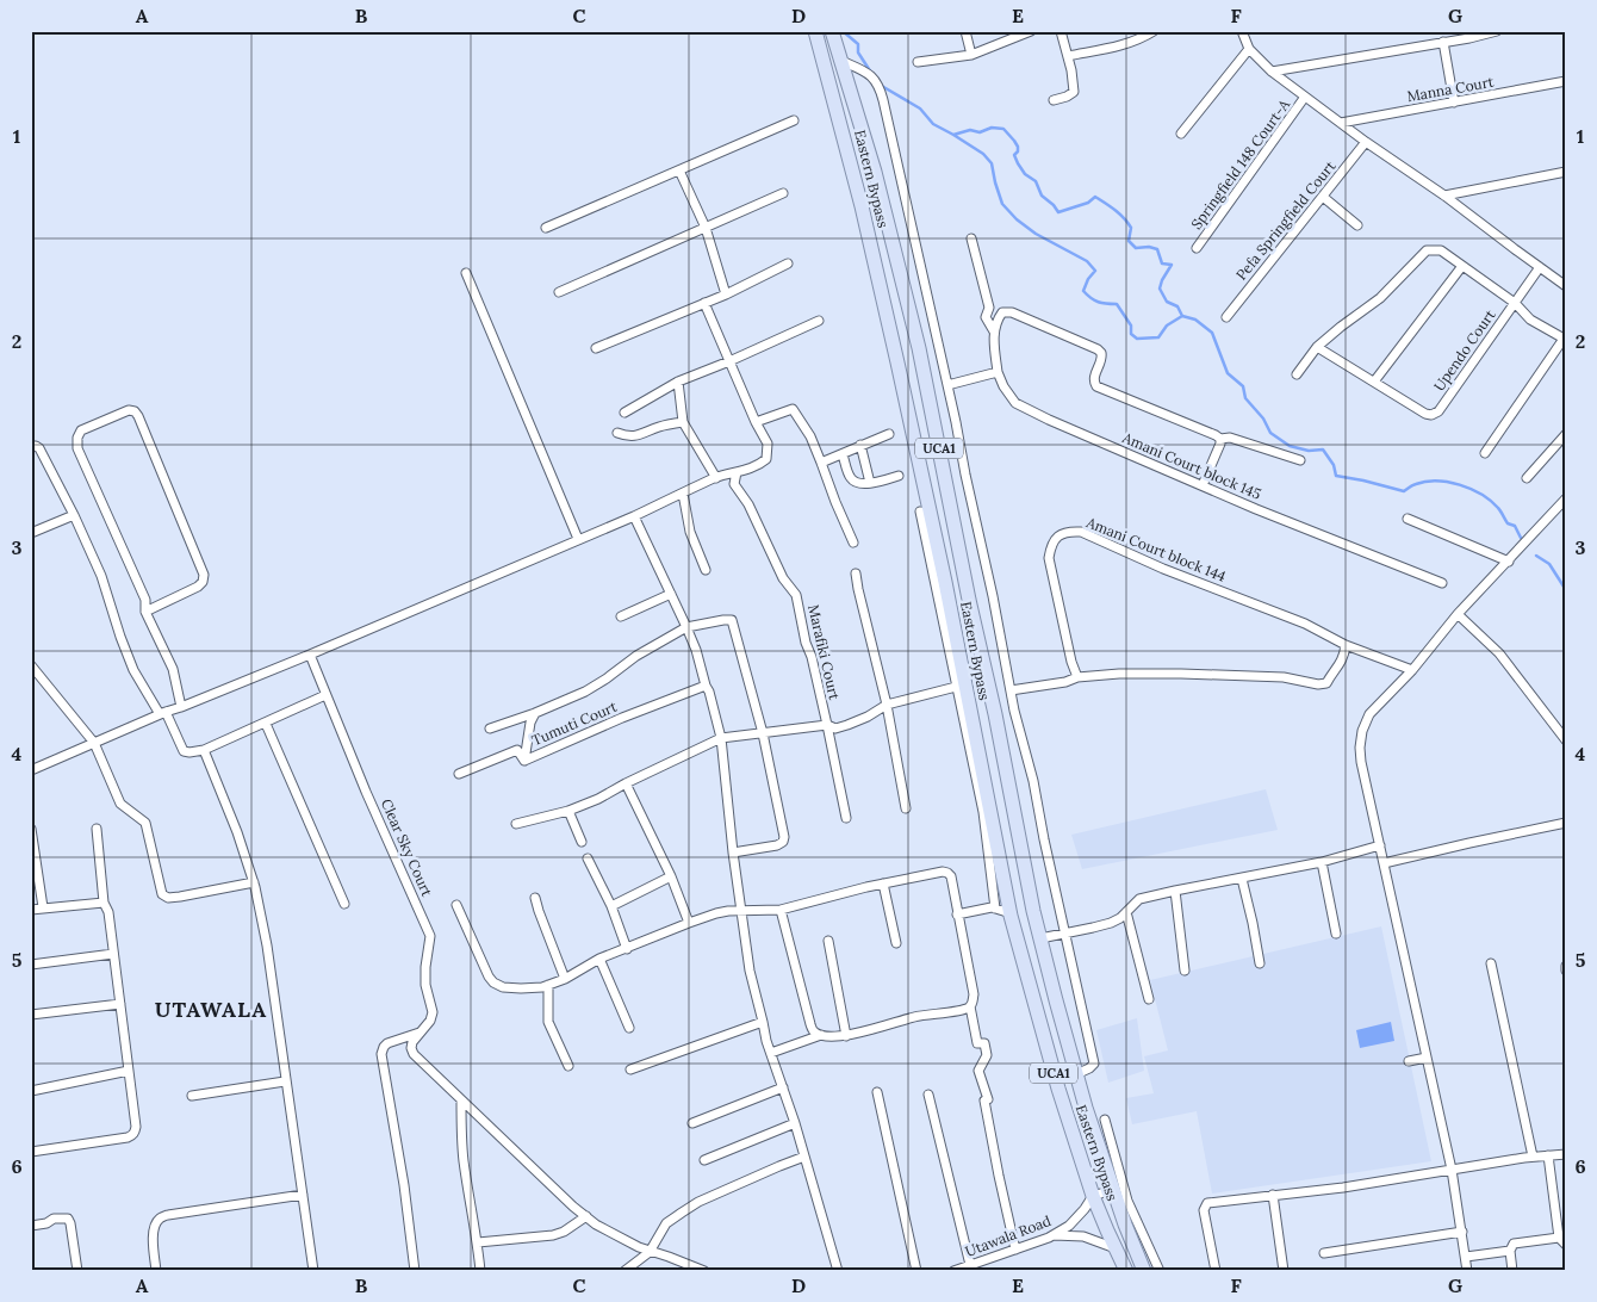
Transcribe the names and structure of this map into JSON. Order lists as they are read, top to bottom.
{
  "streets": {
    "main road": ["Eastern Bypass", "UCA1"],
    "street": [
      "Manna Court",
      "Springfield 148 Court-A",
      "Pefa Springfield Court",
      "Upendo Court",
      "Amani Court block 145",
      "Amani Court block 144",
      "Marafiki Court",
      "Tumuti Court",
      "Clear Sky Court",
      "Utawala Road"
    ]
  },
  "crossings": [
    ["Eastern Bypass", "Utawala Road"]
  ],
  "districts": ["UTAWALA"],
  "grid": {
    "columns": [
      "A",
      "B",
      "C",
      "D",
      "E",
      "F",
      "G"
    ],
    "rows": [
      "1",
      "2",
      "3",
      "4",
      "5",
      "6"
    ]
  }
}
